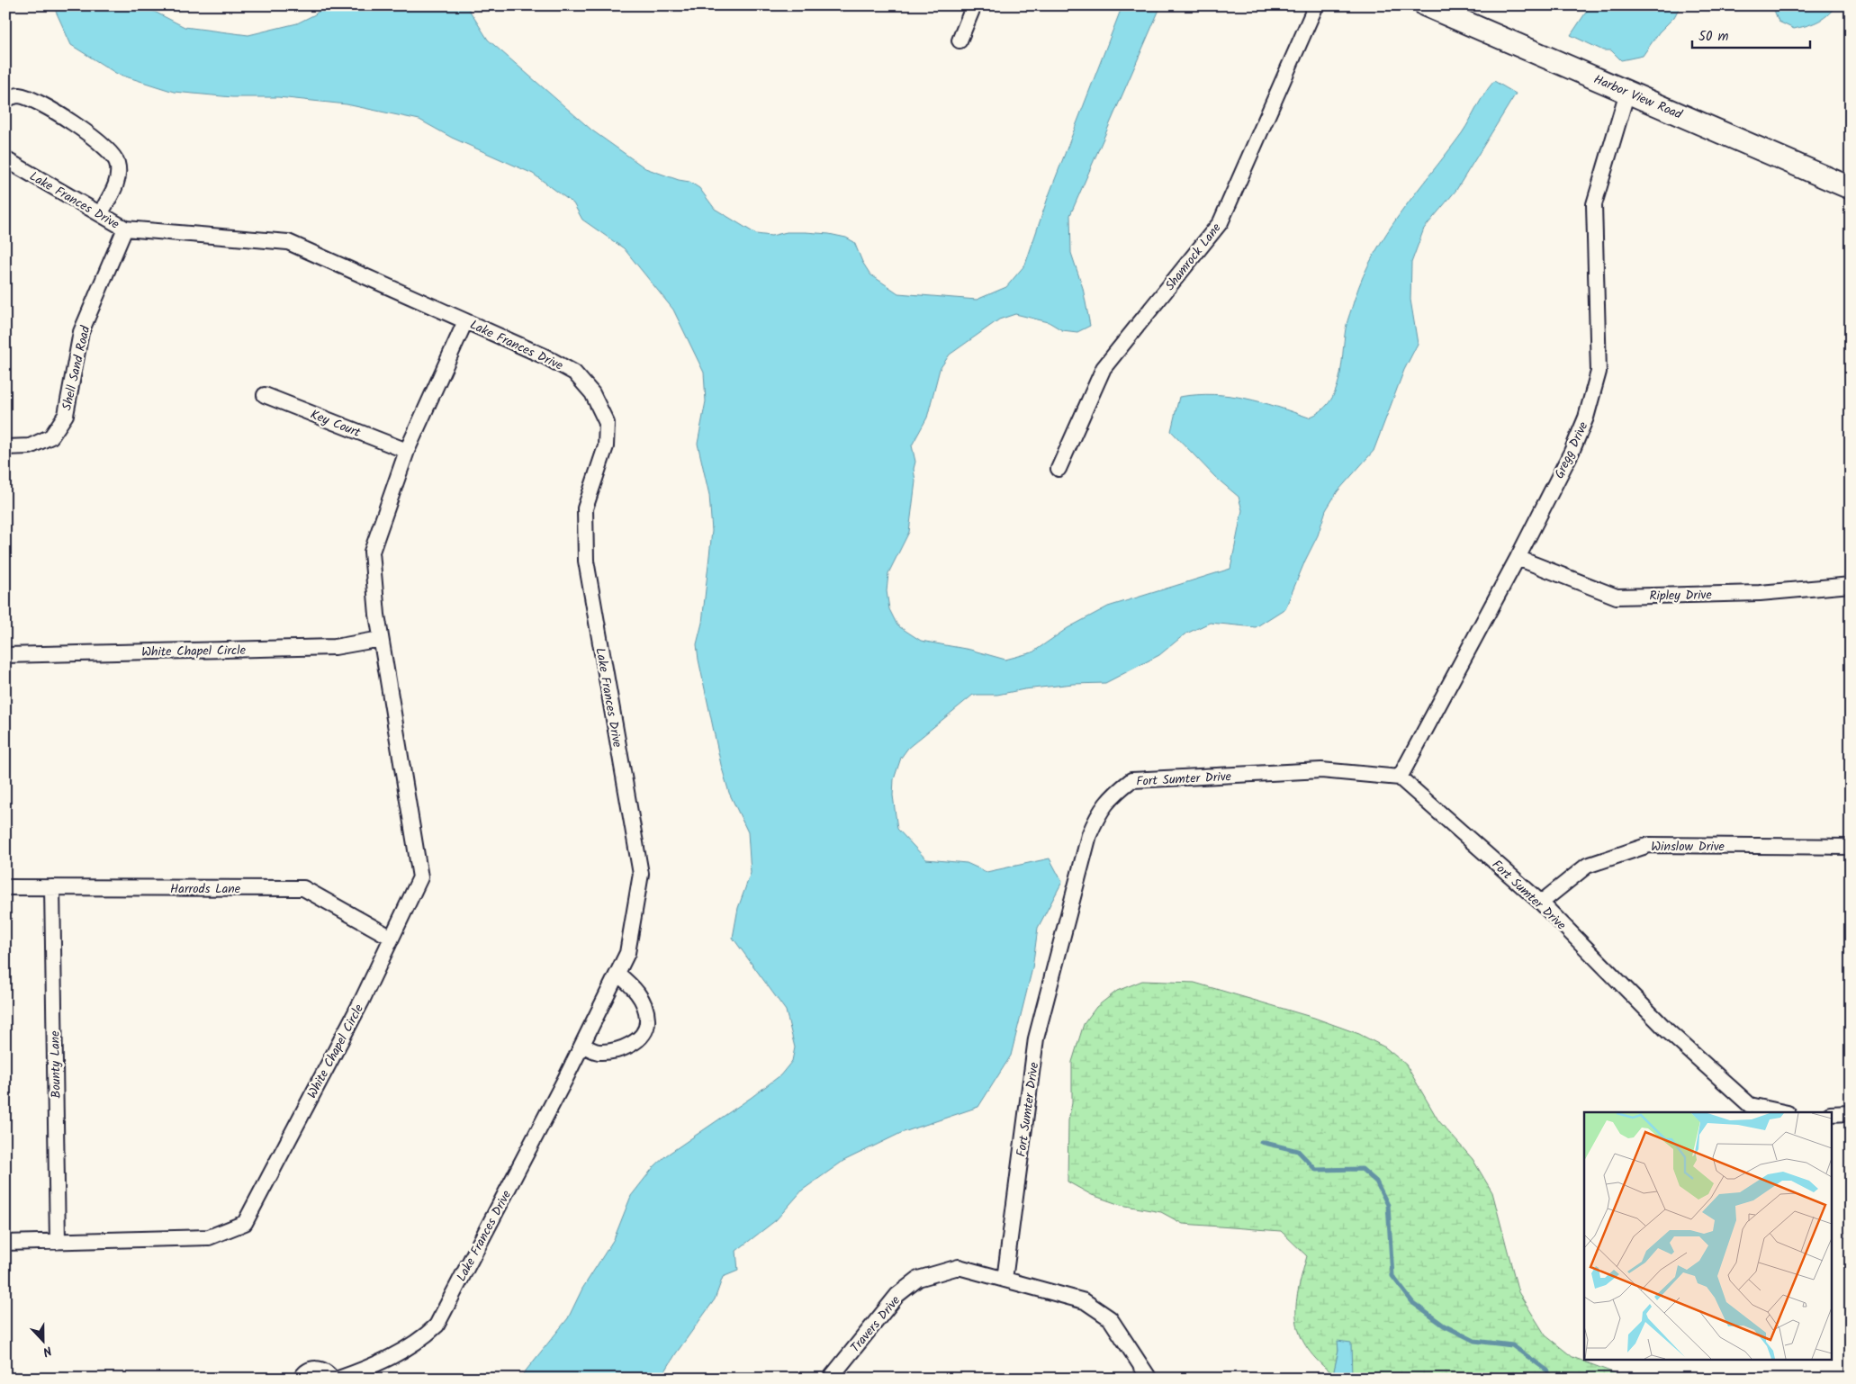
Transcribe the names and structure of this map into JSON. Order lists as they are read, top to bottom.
{
  "streets": {
    "main road": ["Harbor View Road"],
    "street": [
      "Lake Frances Drive",
      "Shamrock Lane",
      "Shell Sand Road",
      "Key Court",
      "Gregg Drive",
      "Ripley Drive",
      "White Chapel Circle",
      "Fort Sumter Drive",
      "Winslow Drive",
      "Harrods Lane",
      "Bounty Lane",
      "Travers Drive"
    ]
  },
  "crossings": [
    ["Harbor View Road", "Gregg Drive"],
    ["Lake Frances Drive", "Shell Sand Road"],
    ["Lake Frances Drive", "White Chapel Circle"],
    ["Key Court", "White Chapel Circle"],
    ["Gregg Drive", "Ripley Drive"],
    ["Gregg Drive", "Fort Sumter Drive"],
    ["White Chapel Circle", "Harrods Lane"],
    ["White Chapel Circle", "Bounty Lane"],
    ["Fort Sumter Drive", "Winslow Drive"],
    ["Fort Sumter Drive", "Travers Drive"],
    ["Harrods Lane", "Bounty Lane"]
  ],
  "scale_bar": "50 m",
  "north": "bottom"
}
